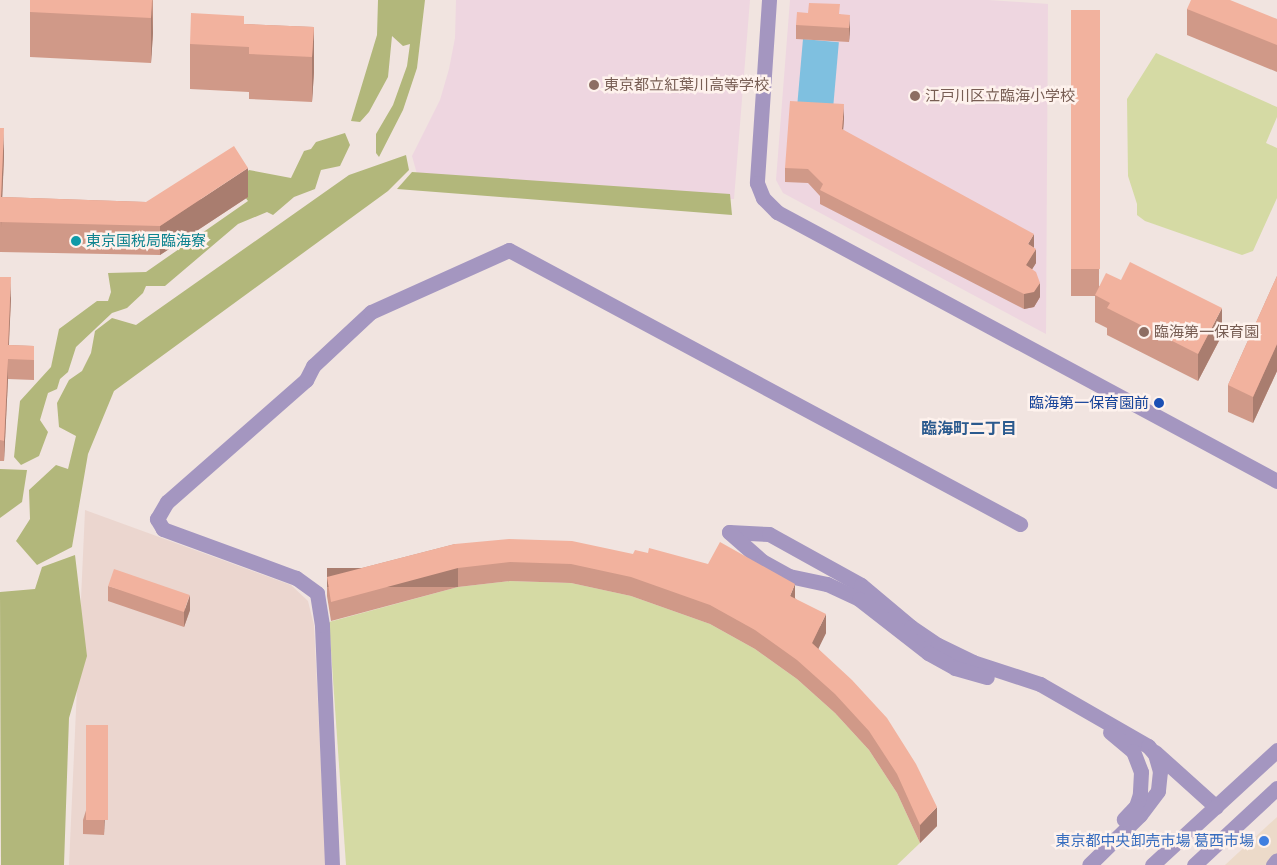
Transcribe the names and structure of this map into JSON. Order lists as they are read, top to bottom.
{
  "districts": ["臨海町二丁目"],
  "places": [
    "東京都立紅葉川高等学校",
    "江戸川区立臨海小学校",
    "東京国税局臨海寮",
    "臨海第一保育園",
    "臨海第一保育園前",
    "東京都中央卸売市場 葛西市場"
  ]
}
